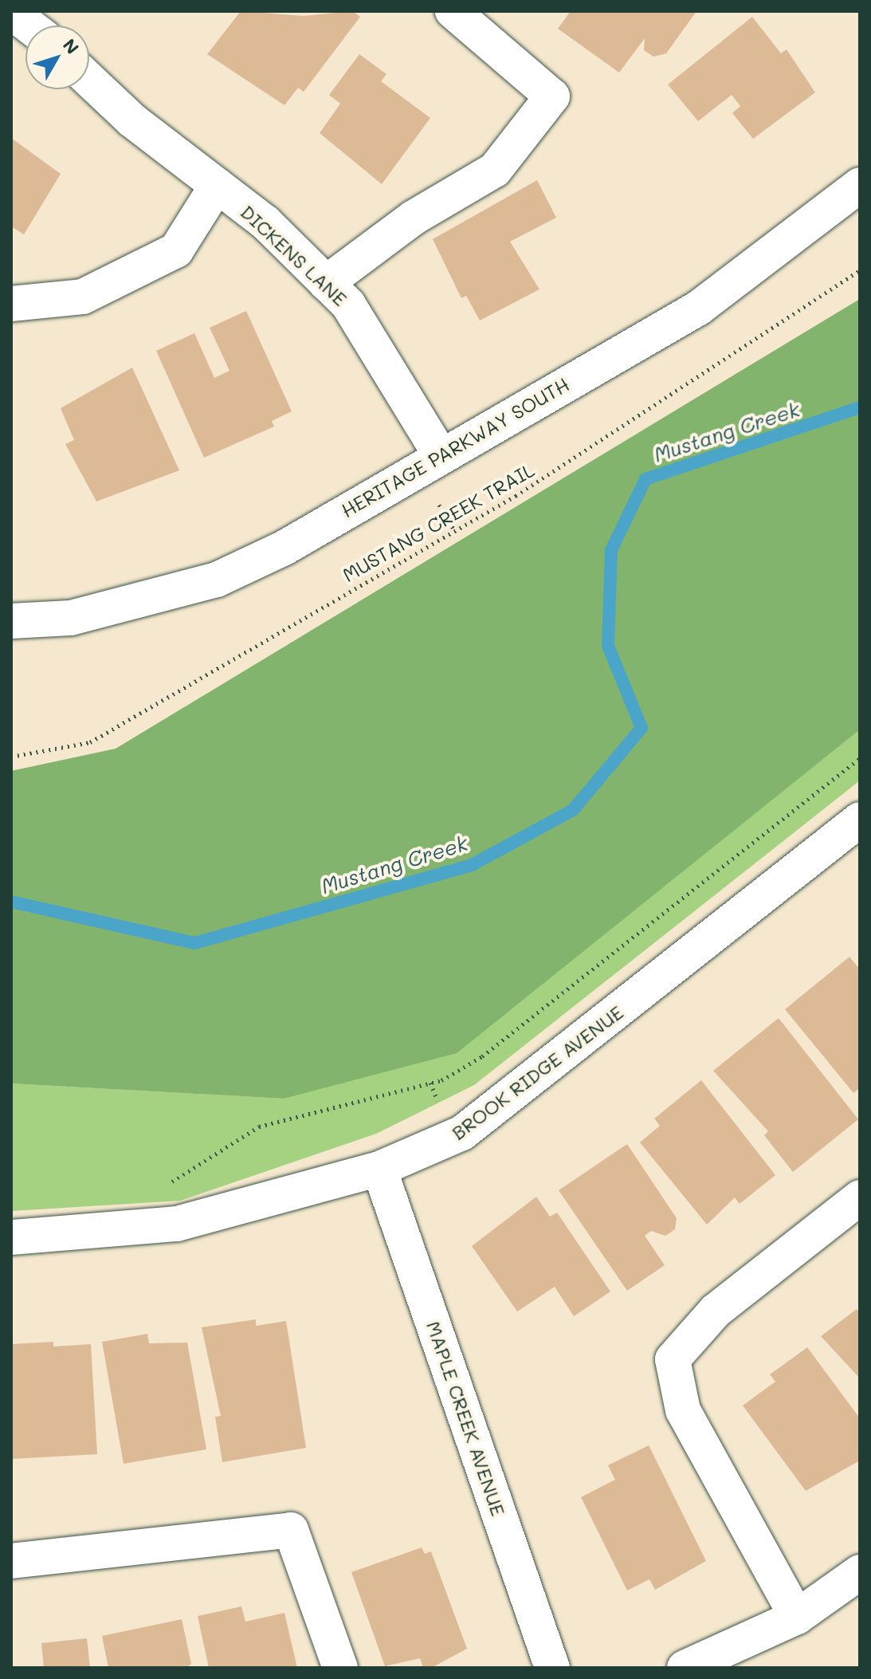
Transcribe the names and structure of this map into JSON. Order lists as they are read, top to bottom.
{
  "streets": {
    "street": [
      "DICKENS LANE",
      "HERITAGE PARKWAY SOUTH",
      "BROOK RIDGE AVENUE",
      "MAPLE CREEK AVENUE"
    ],
    "path": ["MUSTANG CREEK TRAIL"]
  },
  "crossings": [
    ["DICKENS LANE", "HERITAGE PARKWAY SOUTH"],
    ["BROOK RIDGE AVENUE", "MAPLE CREEK AVENUE"]
  ],
  "water": ["Mustang Creek"],
  "north": "top right"
}
